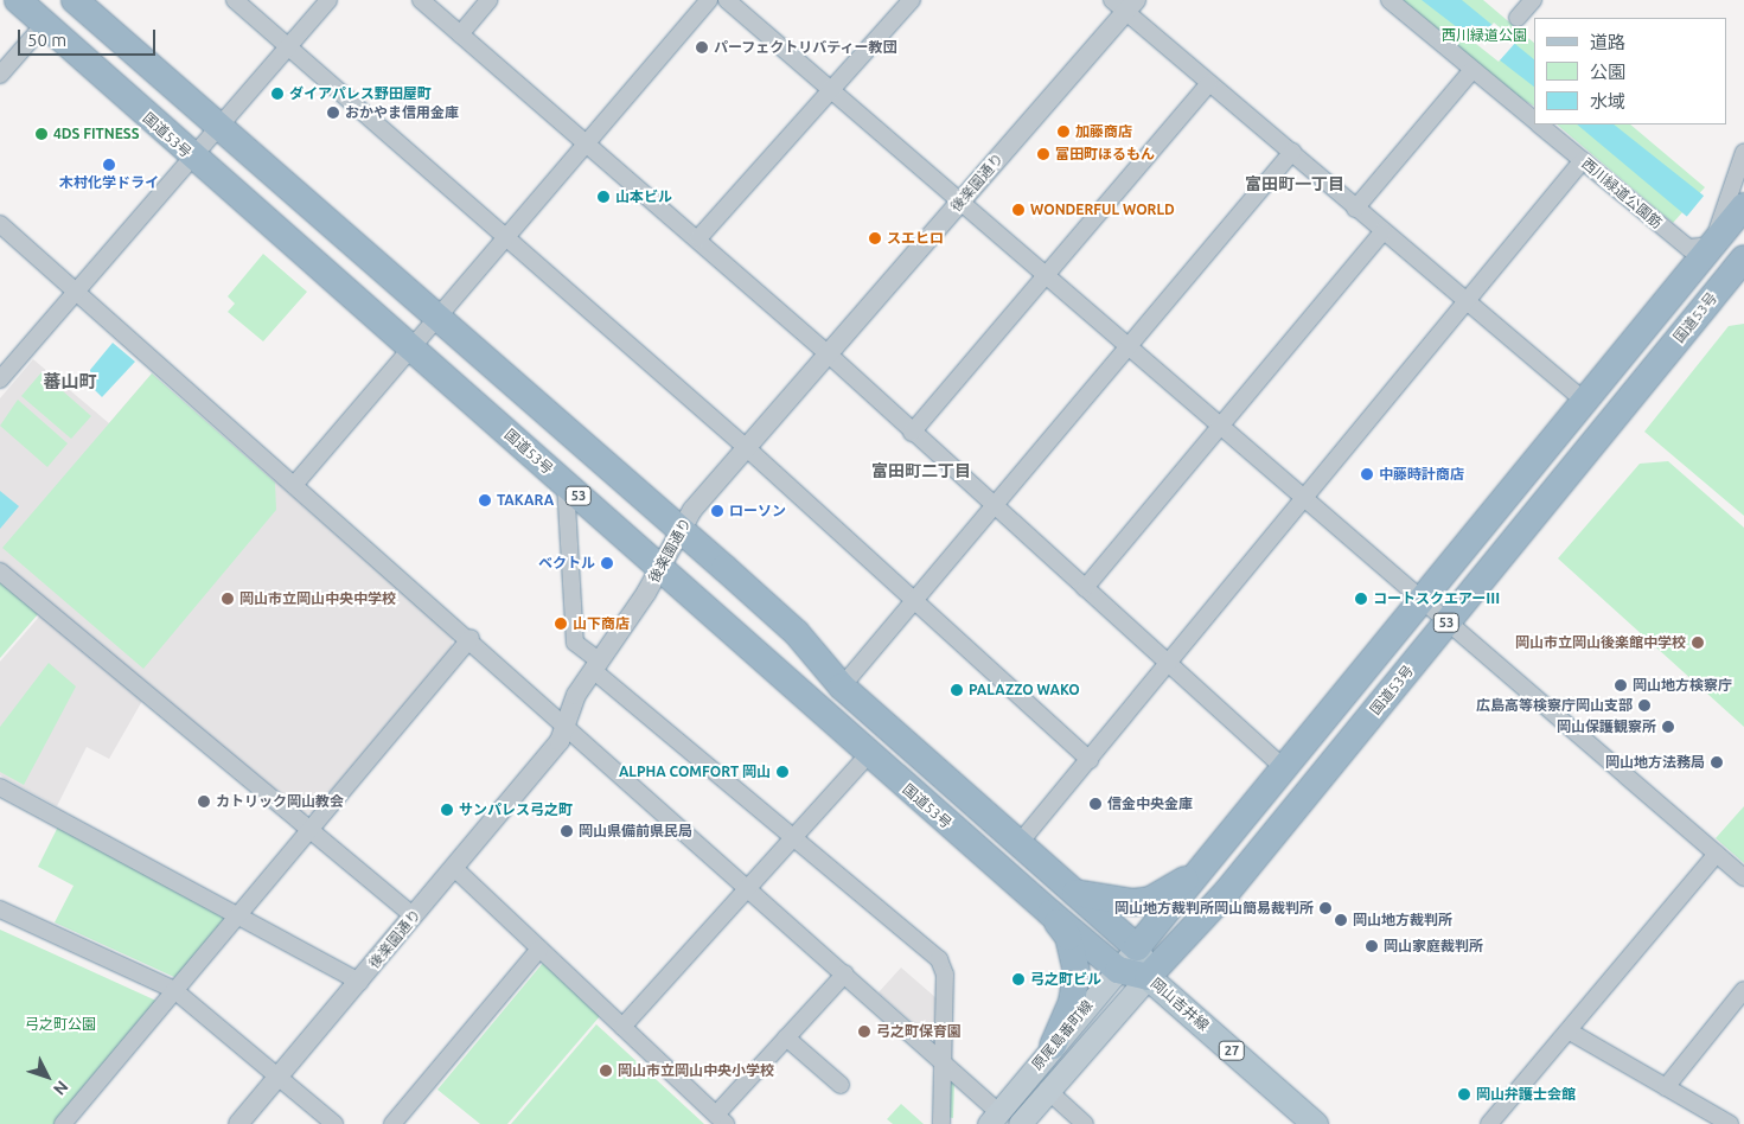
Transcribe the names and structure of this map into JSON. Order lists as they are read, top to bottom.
{
  "streets": {
    "highway": ["国道53号", "53"],
    "main road": ["岡山吉井線", "原尾島番町線", "27"],
    "street": ["後楽園通り", "西川緑道公園筋"]
  },
  "crossings": [
    ["国道53号", "後楽園通り"],
    ["国道53号", "岡山吉井線"],
    ["国道53号", "原尾島番町線"],
    ["西川緑道公園筋", "53"],
    ["53", "岡山吉井線"],
    ["53", "原尾島番町線"],
    ["岡山吉井線", "原尾島番町線"]
  ],
  "districts": ["富田町一丁目", "蕃山町", "富田町二丁目"],
  "parks": ["西川緑道公園", "弓之町公園"],
  "places": [
    "パーフェクトリバティー教団",
    "ダイアパレス野田屋町",
    "おかやま信用金庫",
    "加藤商店",
    "4DS FITNESS",
    "富田町ほるもん",
    "木村化学ドライ",
    "山本ビル",
    "WONDERFUL WORLD",
    "スエヒロ",
    "中藤時計商店",
    "TAKARA",
    "ローソン",
    "ベクトル",
    "岡山市立岡山中央中学校",
    "コートスクエアーⅢ",
    "山下商店",
    "岡山市立岡山後楽館中学校",
    "岡山地方検察庁",
    "PALAZZO WAKO",
    "広島高等検察庁岡山支部",
    "岡山保護観察所",
    "岡山地方法務局",
    "ALPHA COMFORT 岡山",
    "カトリック岡山教会",
    "信金中央金庫",
    "サンパレス弓之町",
    "岡山県備前県民局",
    "岡山地方裁判所岡山簡易裁判所",
    "岡山地方裁判所",
    "岡山家庭裁判所",
    "弓之町ビル",
    "弓之町保育園",
    "岡山市立岡山中央小学校",
    "岡山弁護士会館"
  ],
  "legend": ["道路", "公園", "水域"],
  "scale_bar": "50 m",
  "north": "bottom right"
}
